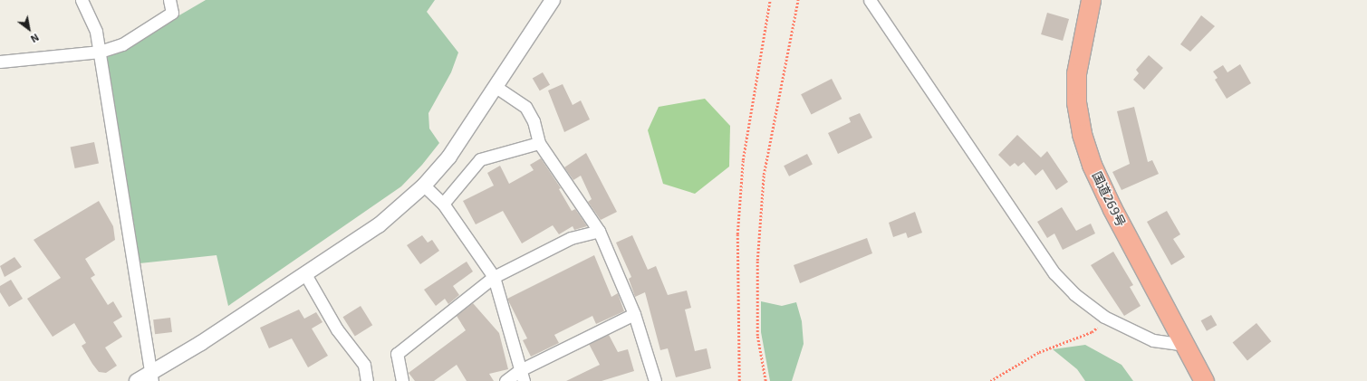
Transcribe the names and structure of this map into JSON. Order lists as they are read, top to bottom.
{
  "streets": {
    "highway": ["国道269号"]
  },
  "north": "bottom right"
}
